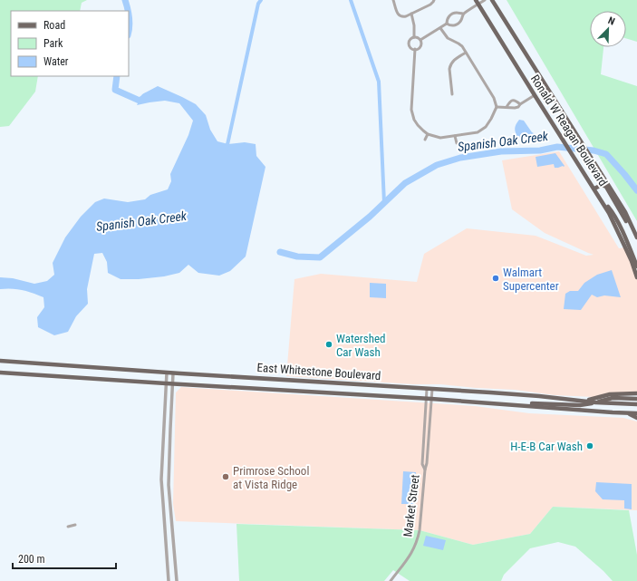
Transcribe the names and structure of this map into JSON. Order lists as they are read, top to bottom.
{
  "streets": {
    "main road": ["Ronald W Reagan Boulevard", "East Whitestone Boulevard"],
    "street": ["Market Street"]
  },
  "crossings": [
    ["East Whitestone Boulevard", "Market Street"]
  ],
  "water": ["Spanish Oak Creek"],
  "places": [
    "Walmart Supercenter",
    "Watershed Car Wash",
    "H-E-B Car Wash",
    "Primrose School at Vista Ridge"
  ],
  "legend": ["Road", "Park", "Water"],
  "scale_bar": "200 m",
  "north": "top right"
}
